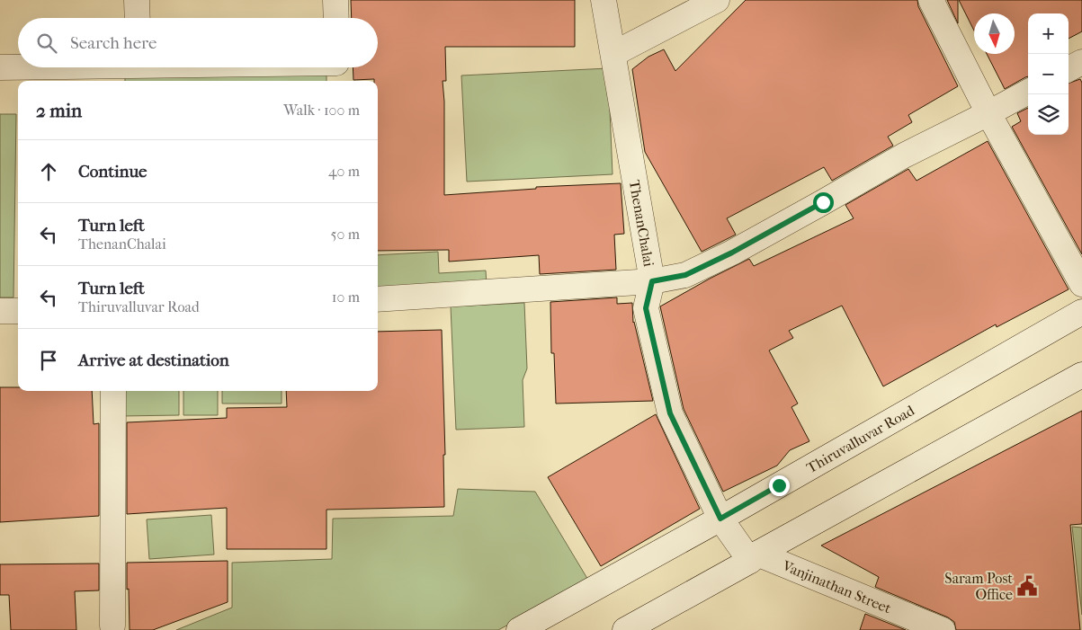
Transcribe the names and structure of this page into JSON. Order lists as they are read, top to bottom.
{
  "streets": {
    "street": ["ThenanChalai", "Thiruvalluvar Road", "Vanjinathan Street"]
  },
  "crossings": [
    ["ThenanChalai", "Thiruvalluvar Road"],
    ["ThenanChalai", "Vanjinathan Street"]
  ],
  "places": {
    "public building": ["Saram Post Office"]
  },
  "north": "bottom",
  "page": {
    "map_buttons": ["+", "−"],
    "search": "Search here",
    "heading": ["2 min", "Walk · 100 m"],
    "list": [
      ["Continue", "40 m"],
      ["Turn left", "ThenanChalai", "50 m"],
      ["Turn left", "Thiruvalluvar Road", "10 m"],
      "Arrive at destination"
    ]
  }
}
